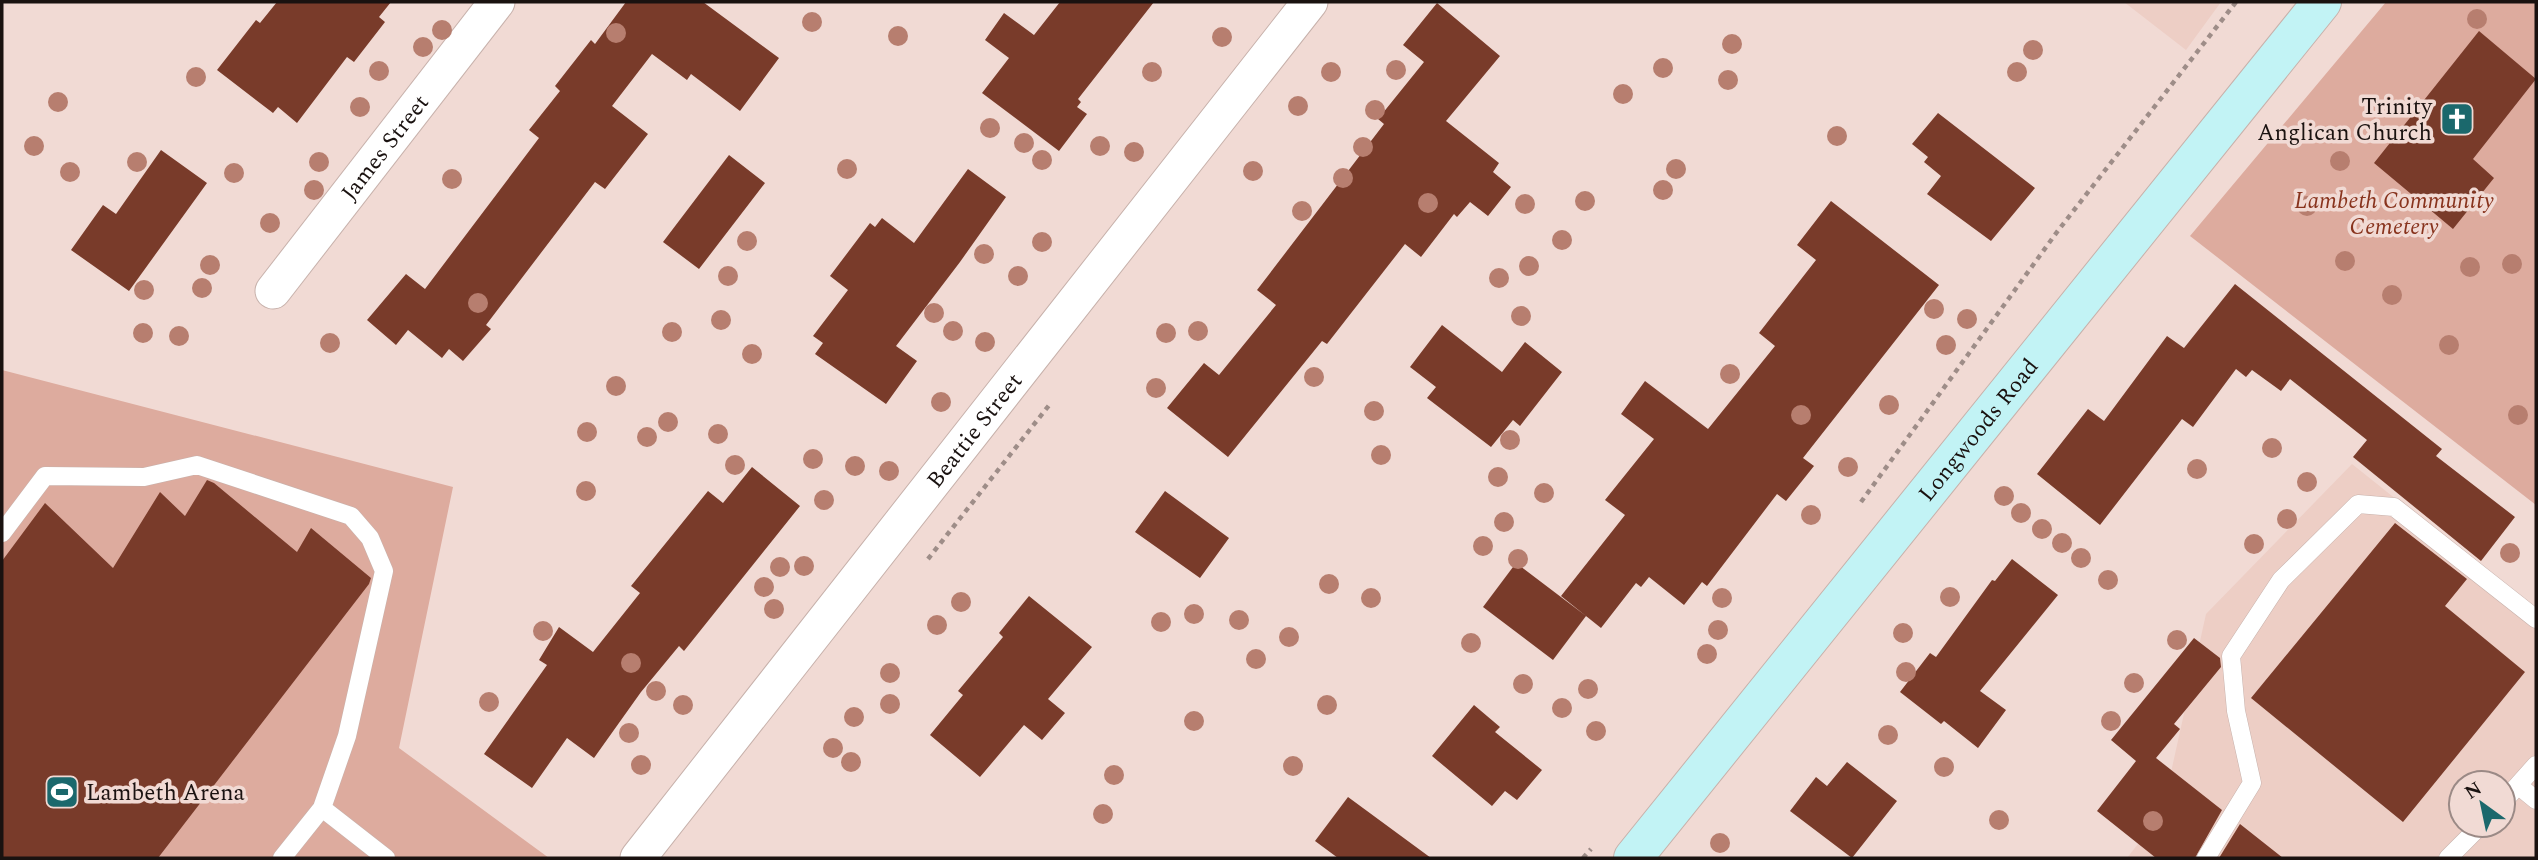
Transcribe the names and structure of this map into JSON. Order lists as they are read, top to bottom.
{
  "streets": {
    "main road": ["Longwoods Road"],
    "street": ["James Street", "Beattie Street"]
  },
  "parks": ["Lambeth Community Cemetery"],
  "places": {
    "church": ["Trinity Anglican Church"],
    "sports": ["Lambeth Arena"]
  },
  "north": "top left"
}
